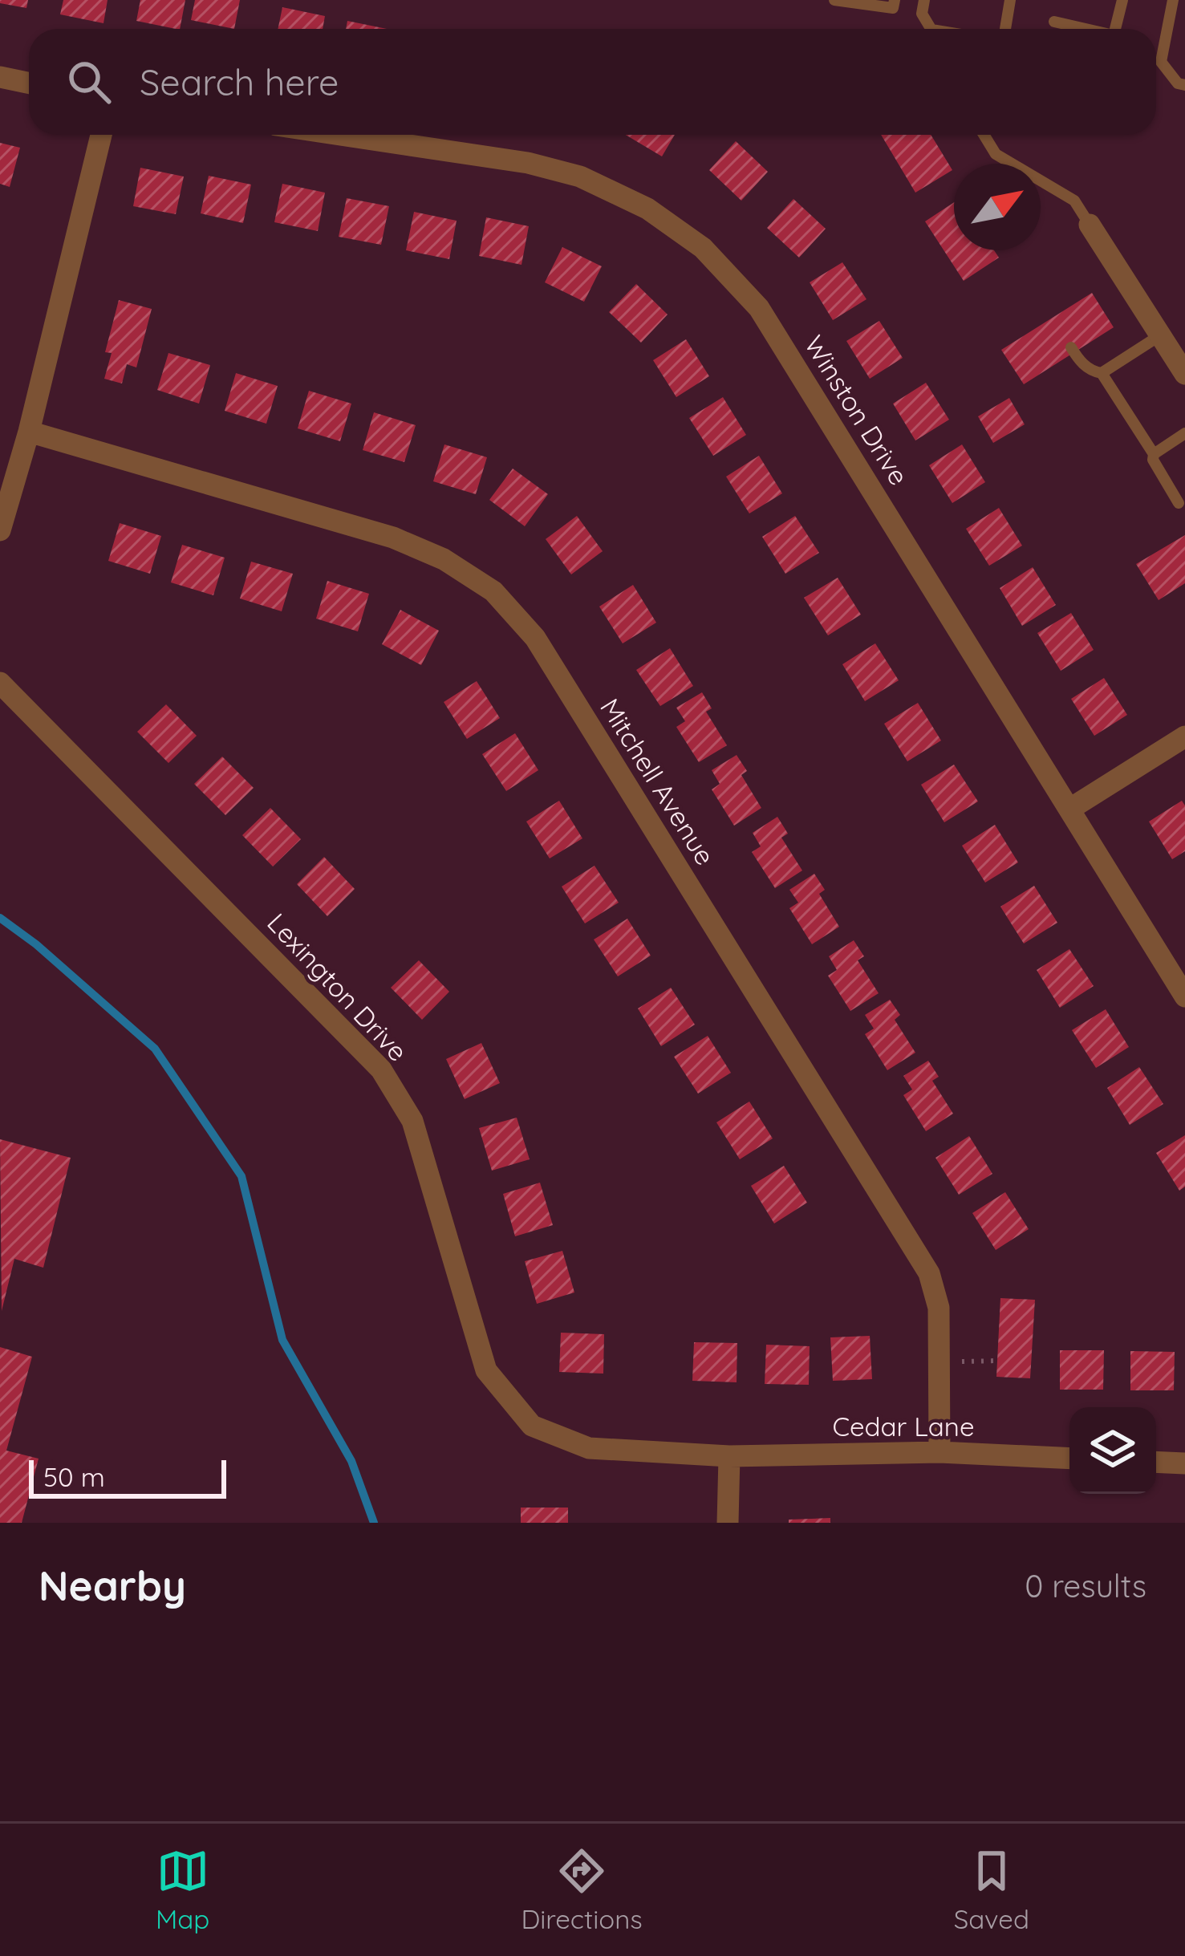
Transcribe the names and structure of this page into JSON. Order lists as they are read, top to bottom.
{
  "streets": {
    "street": [
      "Winston Drive",
      "Mitchell Avenue",
      "Lexington Drive",
      "Cedar Lane"
    ]
  },
  "crossings": [
    ["Mitchell Avenue", "Cedar Lane"],
    ["Lexington Drive", "Cedar Lane"]
  ],
  "scale_bar": "50 m",
  "north": "top right",
  "page": {
    "search": "Search here",
    "scale": "50 m",
    "heading": ["Nearby", "0 results"],
    "nav": ["Map", "Directions", "Saved"]
  }
}
